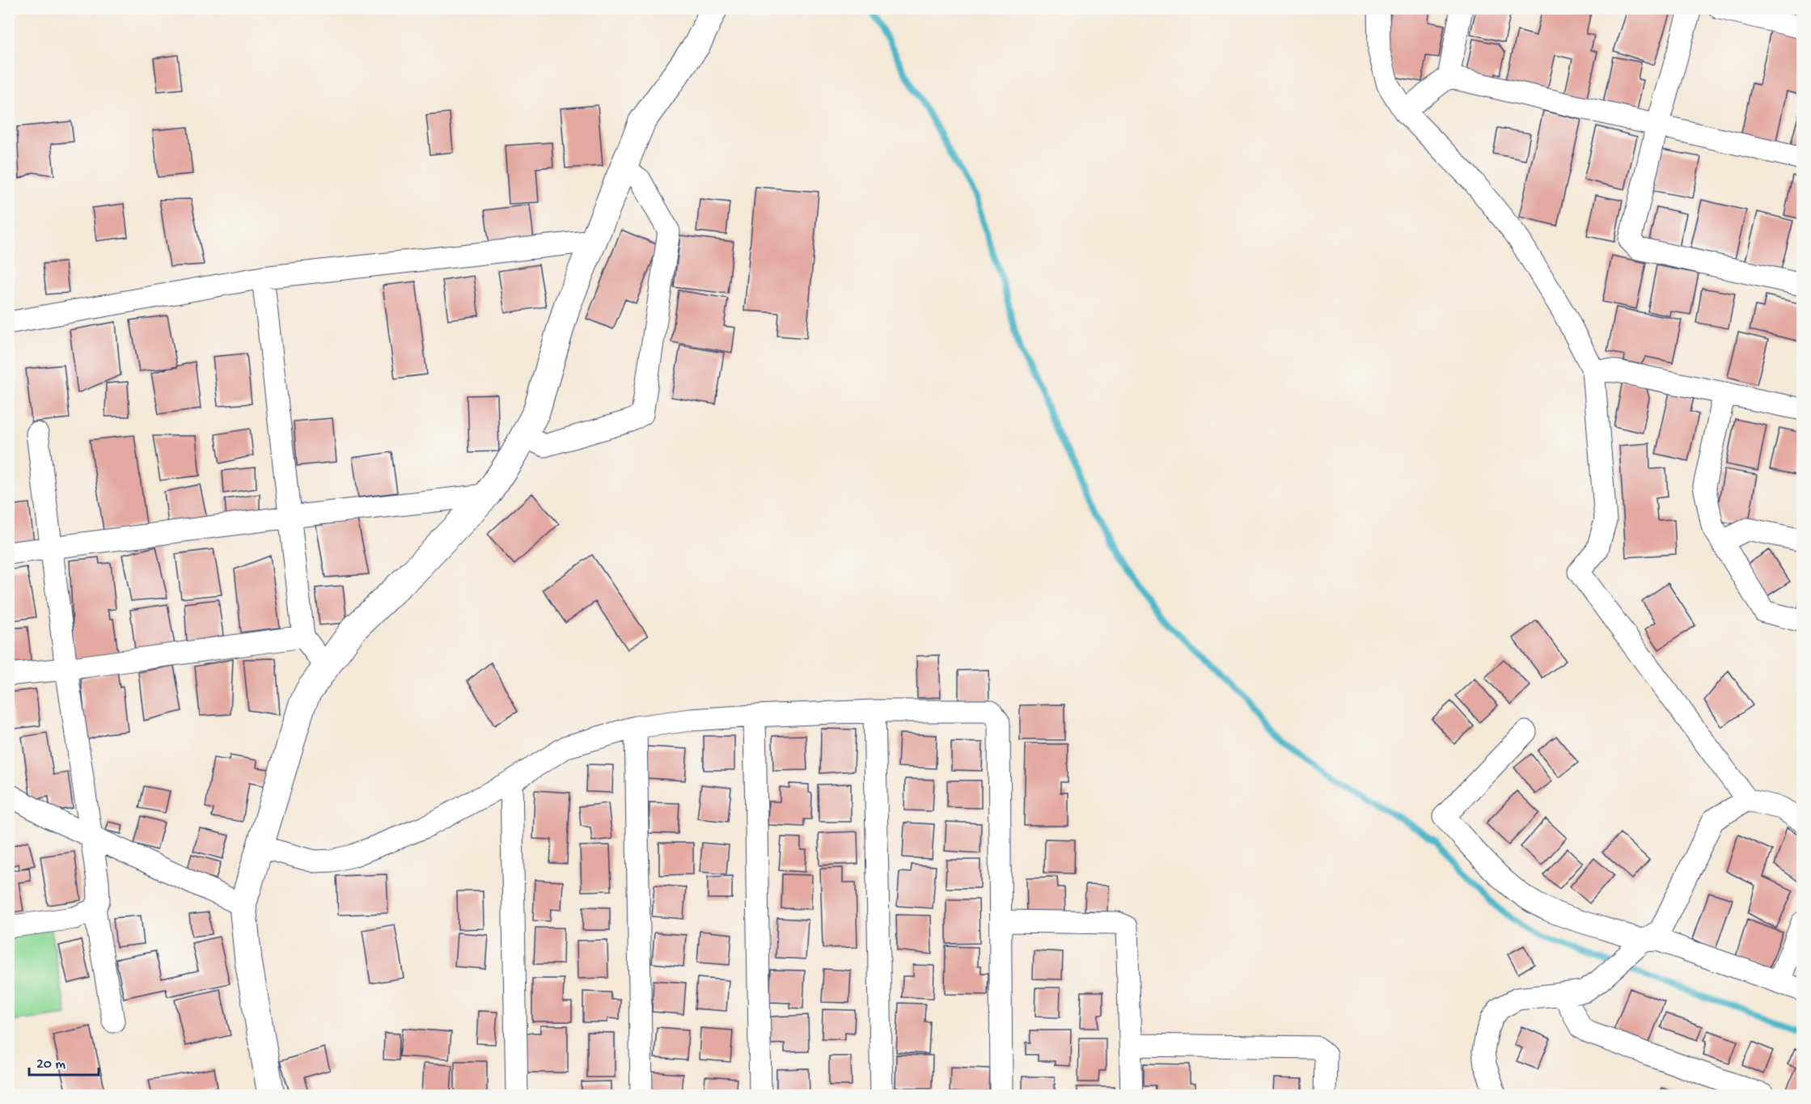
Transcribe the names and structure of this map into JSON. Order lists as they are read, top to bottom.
{
  "scale_bar": "20 m"
}
